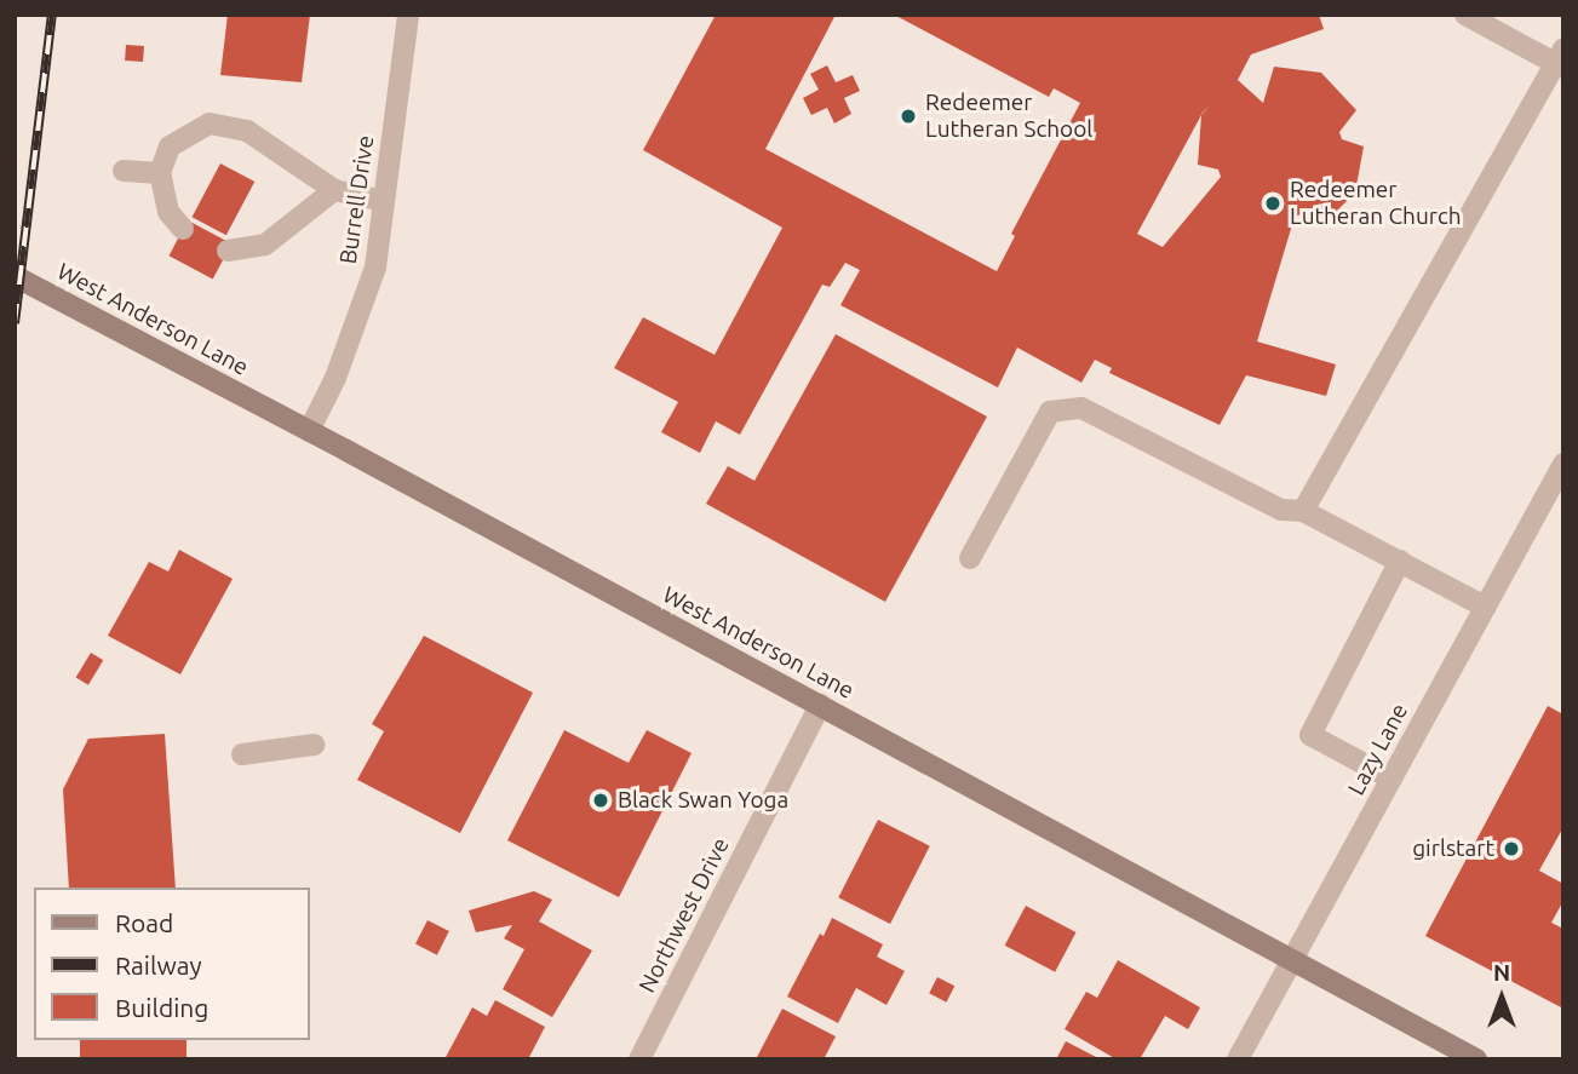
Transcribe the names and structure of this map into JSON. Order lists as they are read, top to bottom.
{
  "streets": {
    "main road": ["West Anderson Lane"],
    "street": ["Burrell Drive", "Lazy Lane", "Northwest Drive"]
  },
  "crossings": [
    ["Burrell Drive", "West Anderson Lane"],
    ["West Anderson Lane", "Lazy Lane"],
    ["West Anderson Lane", "Northwest Drive"]
  ],
  "places": [
    "Redeemer Lutheran School",
    "Redeemer Lutheran Church",
    "Black Swan Yoga",
    "girlstart"
  ],
  "legend": ["Road", "Railway", "Building"],
  "north": "top"
}
